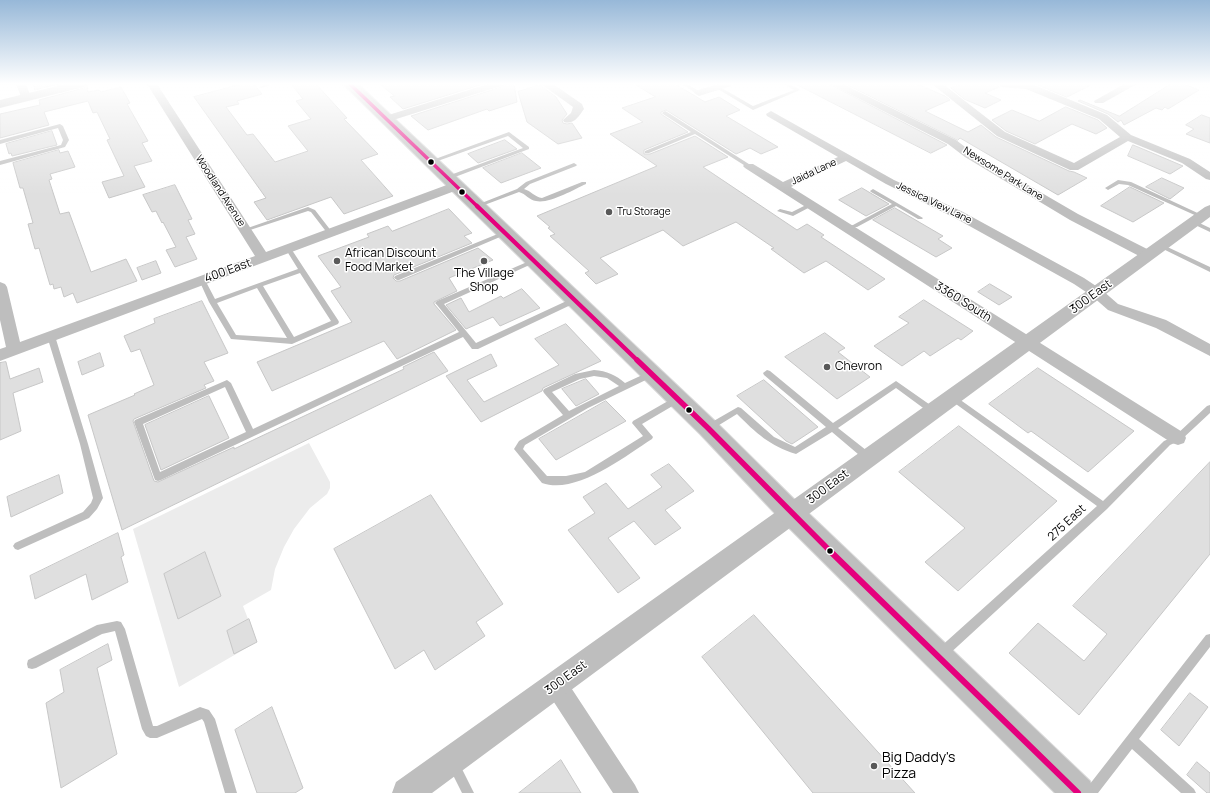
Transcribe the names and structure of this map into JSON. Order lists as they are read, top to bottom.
{
  "streets": {
    "street": [
      "Jaida Lane",
      "Newsome Park Lane",
      "Woodland Avenue",
      "Jessica View Lane",
      "400 East",
      "300 East",
      "3360 South"
    ],
    "lane": ["275 East"]
  },
  "crossings": [
    ["Jaida Lane", "Jessica View Lane"],
    ["Jaida Lane", "3360 South"],
    ["Newsome Park Lane", "300 East"],
    ["Woodland Avenue", "400 East"],
    ["Jessica View Lane", "300 East"],
    ["300 East", "3360 South"],
    ["3360 South", "275 East"]
  ],
  "places": [
    "Tru Storage",
    "African Discount Food Market",
    "The Village Shop",
    "Chevron",
    "Big Daddy's Pizza"
  ]
}
